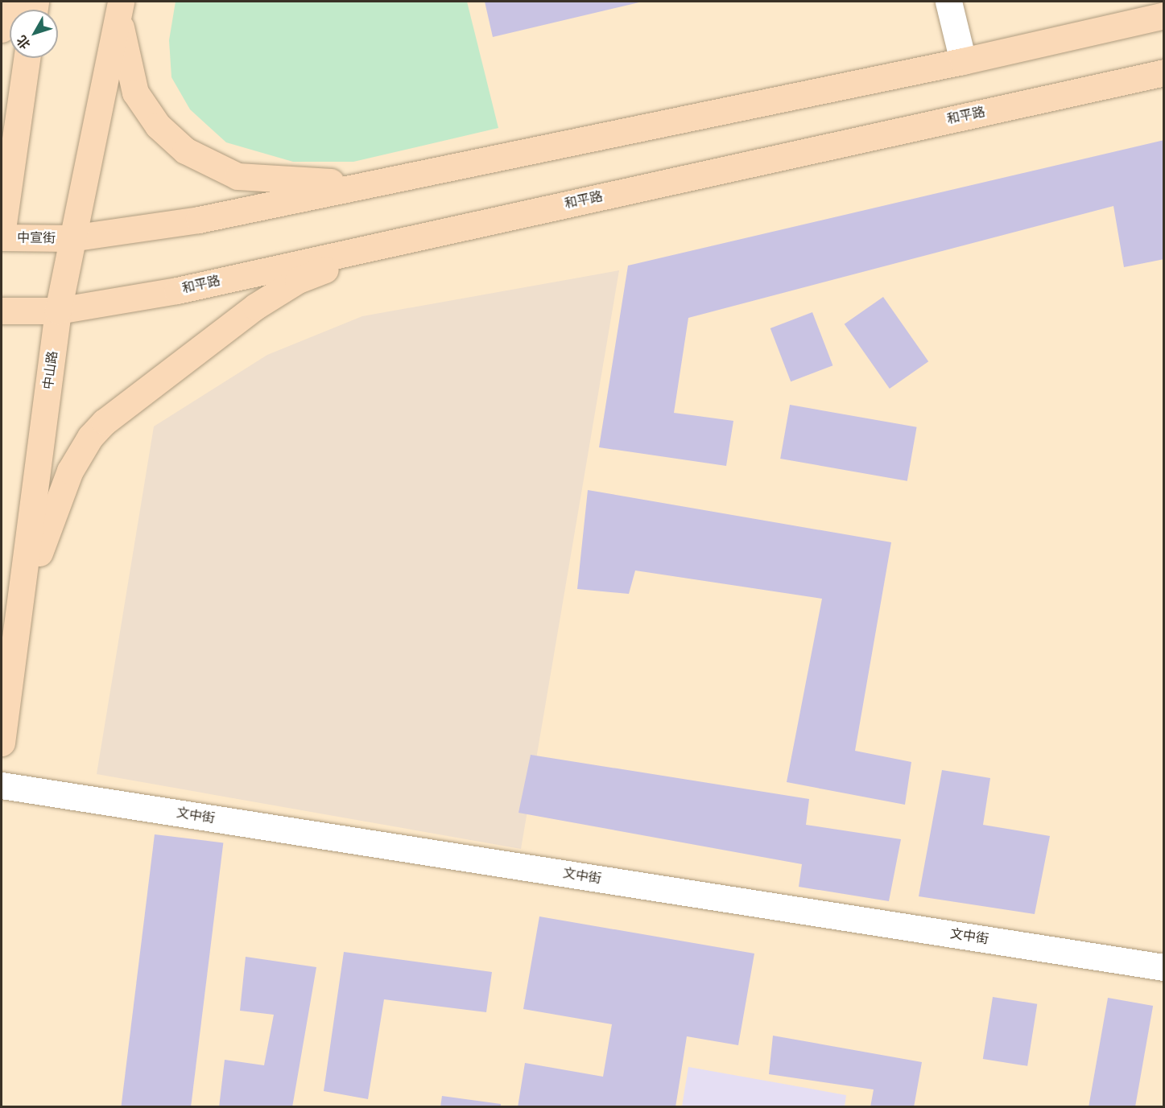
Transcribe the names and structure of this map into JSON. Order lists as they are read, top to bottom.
{
  "streets": {
    "main road": ["和平路", "中宣街", "中山路"],
    "street": ["文中街"]
  },
  "crossings": [
    ["和平路", "中山路"],
    ["中宣街", "中山路"]
  ],
  "north": "bottom left"
}
